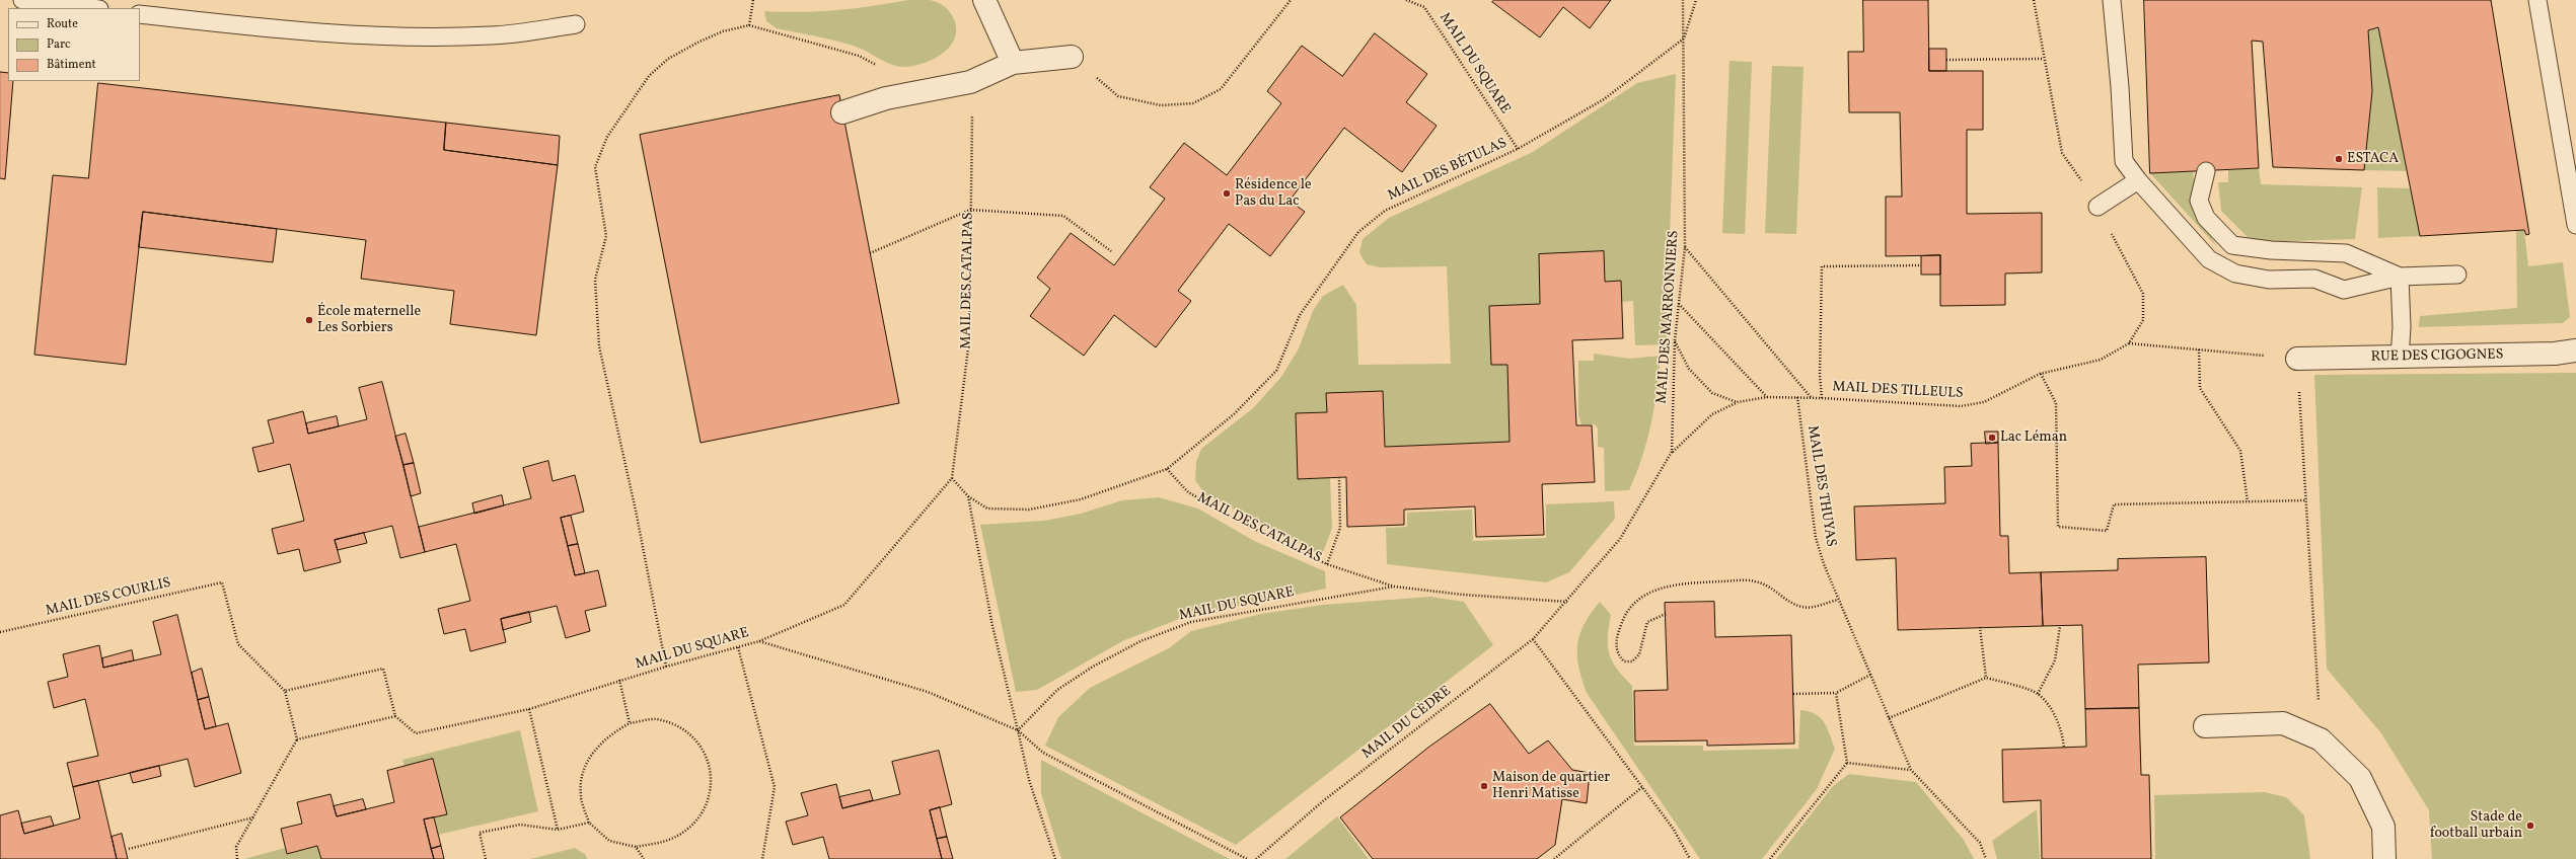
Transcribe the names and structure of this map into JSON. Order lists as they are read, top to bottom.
{
  "streets": {
    "street": ["RUE DES CIGOGNES"],
    "path": [
      "MAIL DU SQUARE",
      "MAIL DES BÉTULAS",
      "MAIL DES CATALPAS",
      "MAIL DES MARRONNIERS",
      "MAIL DES TILLEULS",
      "MAIL DES THUYAS",
      "MAIL DES COURLIS",
      "MAIL DU CÈDRE"
    ]
  },
  "crossings": [
    ["MAIL DU SQUARE", "MAIL DES BÉTULAS"],
    ["MAIL DU SQUARE", "MAIL DES CATALPAS"],
    ["MAIL DES BÉTULAS", "MAIL DES CATALPAS"],
    ["MAIL DES BÉTULAS", "MAIL DES MARRONNIERS"],
    ["MAIL DES CATALPAS", "MAIL DES MARRONNIERS"],
    ["MAIL DES CATALPAS", "MAIL DU CÈDRE"],
    ["MAIL DES MARRONNIERS", "MAIL DES TILLEULS"],
    ["MAIL DES MARRONNIERS", "MAIL DU CÈDRE"],
    ["MAIL DES TILLEULS", "MAIL DES THUYAS"]
  ],
  "places": [
    "ESTACA",
    "Résidence le Pas du Lac",
    "École maternelle Les Sorbiers",
    "Lac Léman",
    "Maison de quartier Henri Matisse",
    "Stade de football urbain"
  ],
  "legend": ["Route", "Parc", "Bâtiment"]
}
